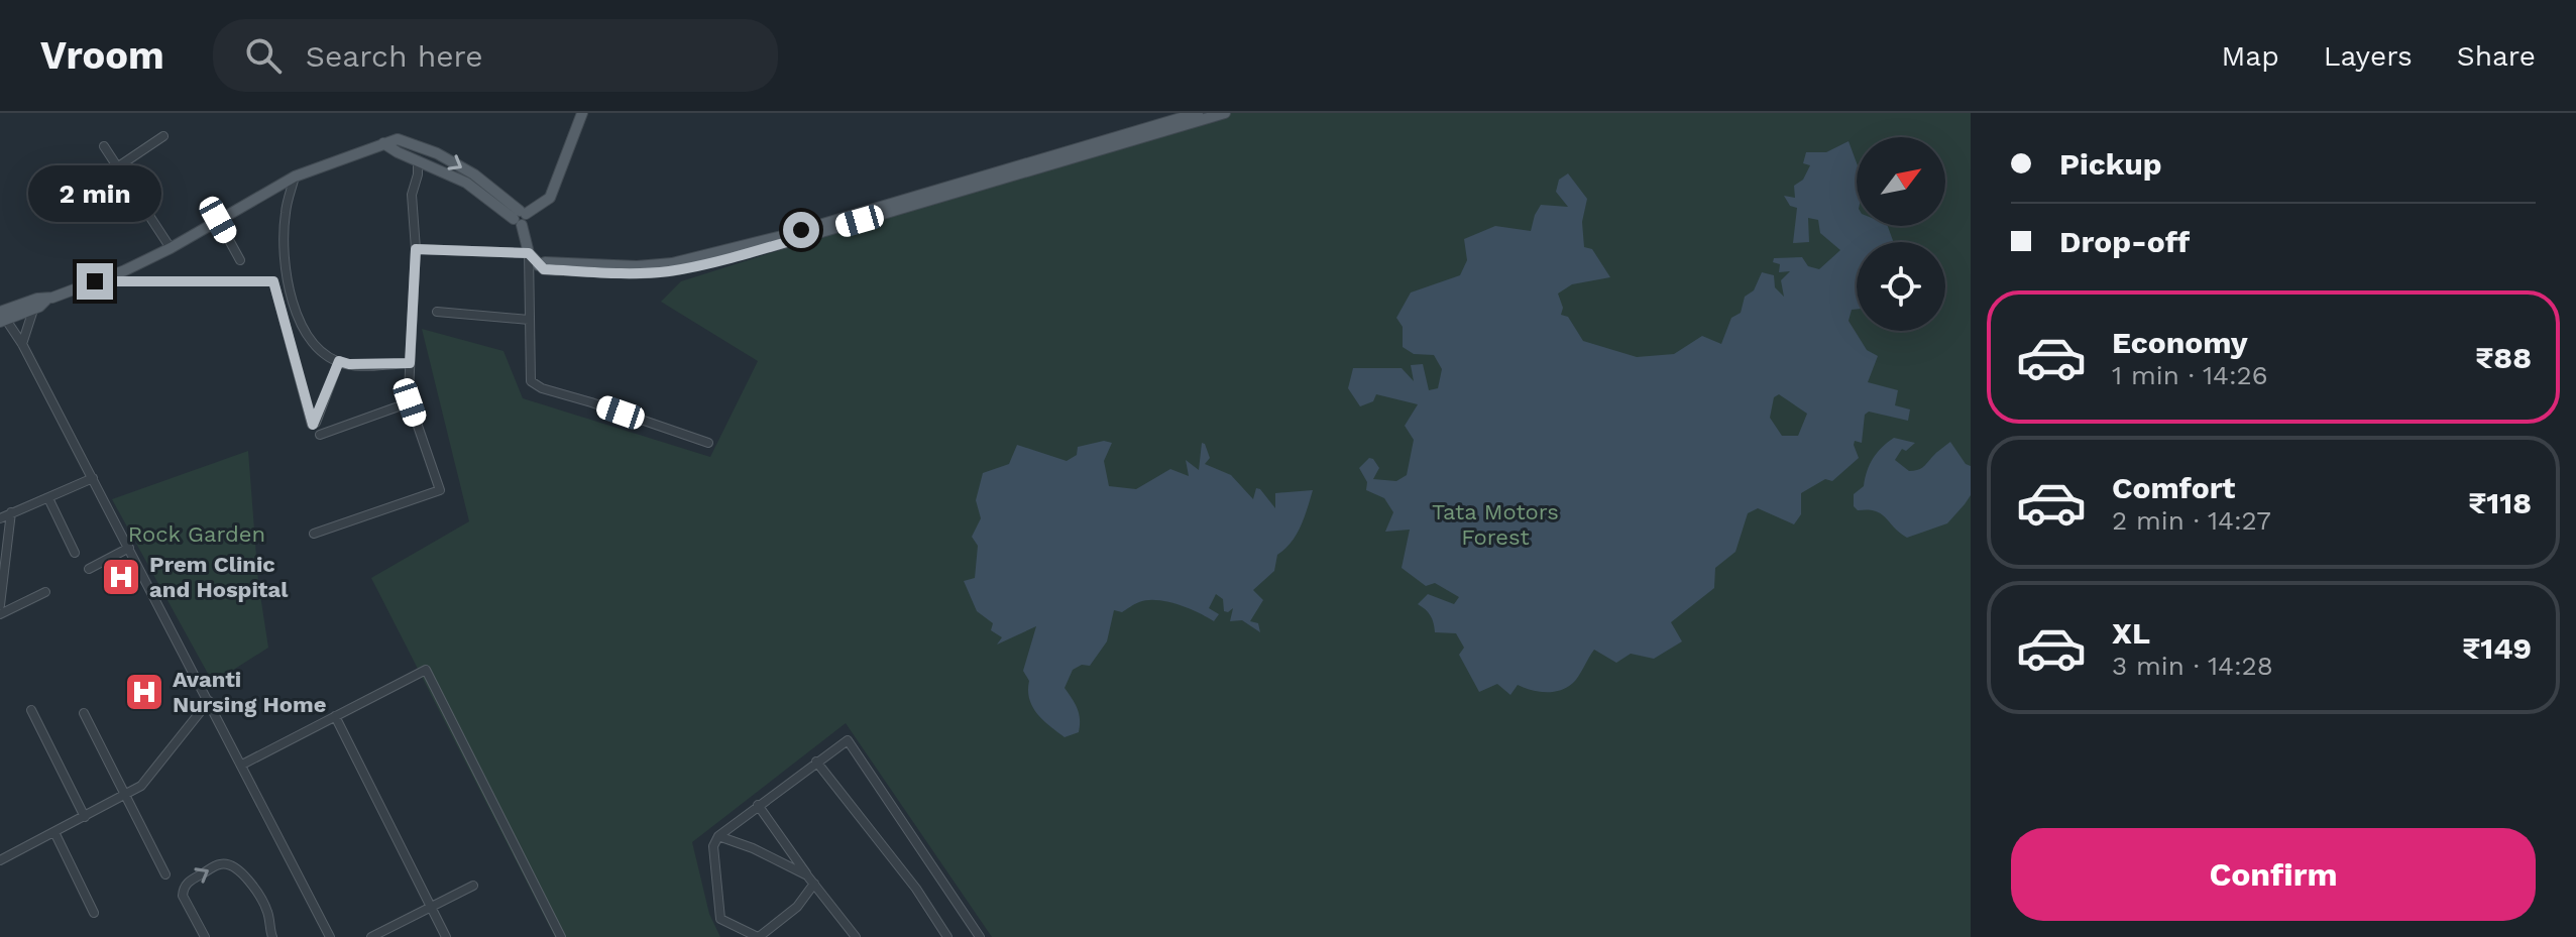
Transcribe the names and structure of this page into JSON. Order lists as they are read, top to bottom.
{
  "parks": ["Tata Motors Forest", "Rock Garden"],
  "places": {
    "hospital": ["Prem Clinic and Hospital", "Avanti Nursing Home"]
  },
  "north": "top right",
  "page": {
    "header": "Vroom",
    "search": "Search here",
    "nav": ["Map", "Layers", "Share"],
    "banner": ["Pickup", "Drop-off"],
    "bubble": "2 min",
    "list": [
      {
        "name": "Economy",
        "note": "1 min · 14:26",
        "value": "₹88"
      },
      {
        "name": "Comfort",
        "note": "2 min · 14:27",
        "value": "₹118"
      },
      {
        "name": "XL",
        "note": "3 min · 14:28",
        "value": "₹149"
      }
    ],
    "buttons": "Confirm"
  }
}
